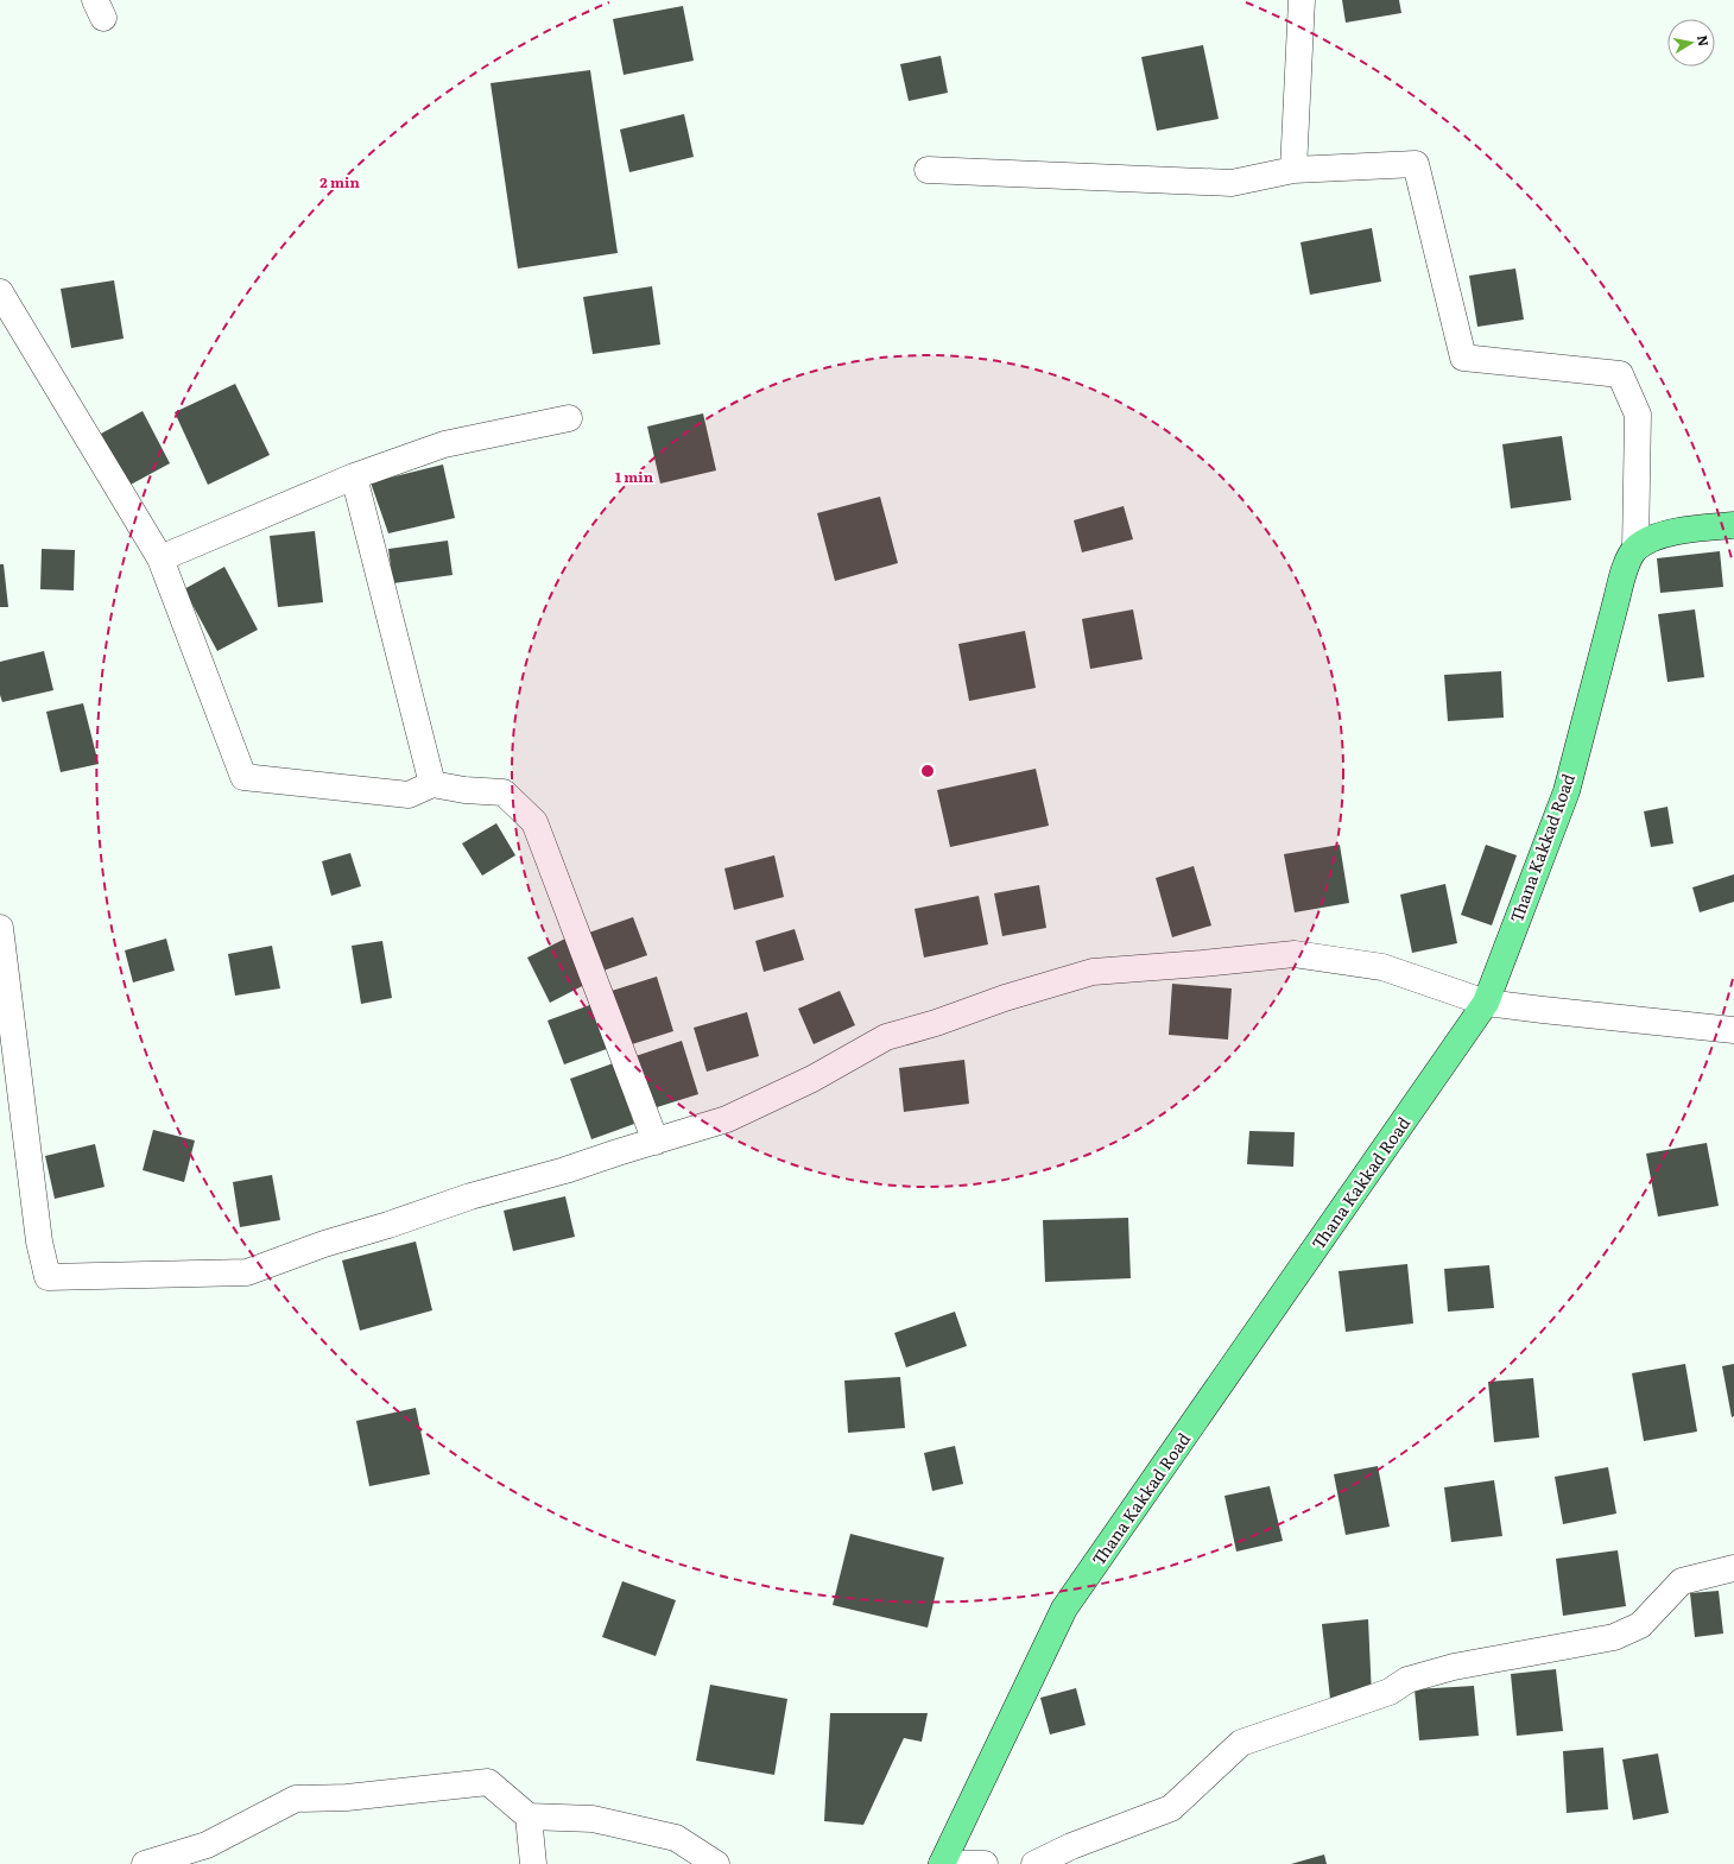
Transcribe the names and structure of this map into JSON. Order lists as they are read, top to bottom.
{
  "streets": {
    "main road": ["Thana Kakkad Road"]
  },
  "north": "right",
  "rings": ["2 min", "1 min"]
}
